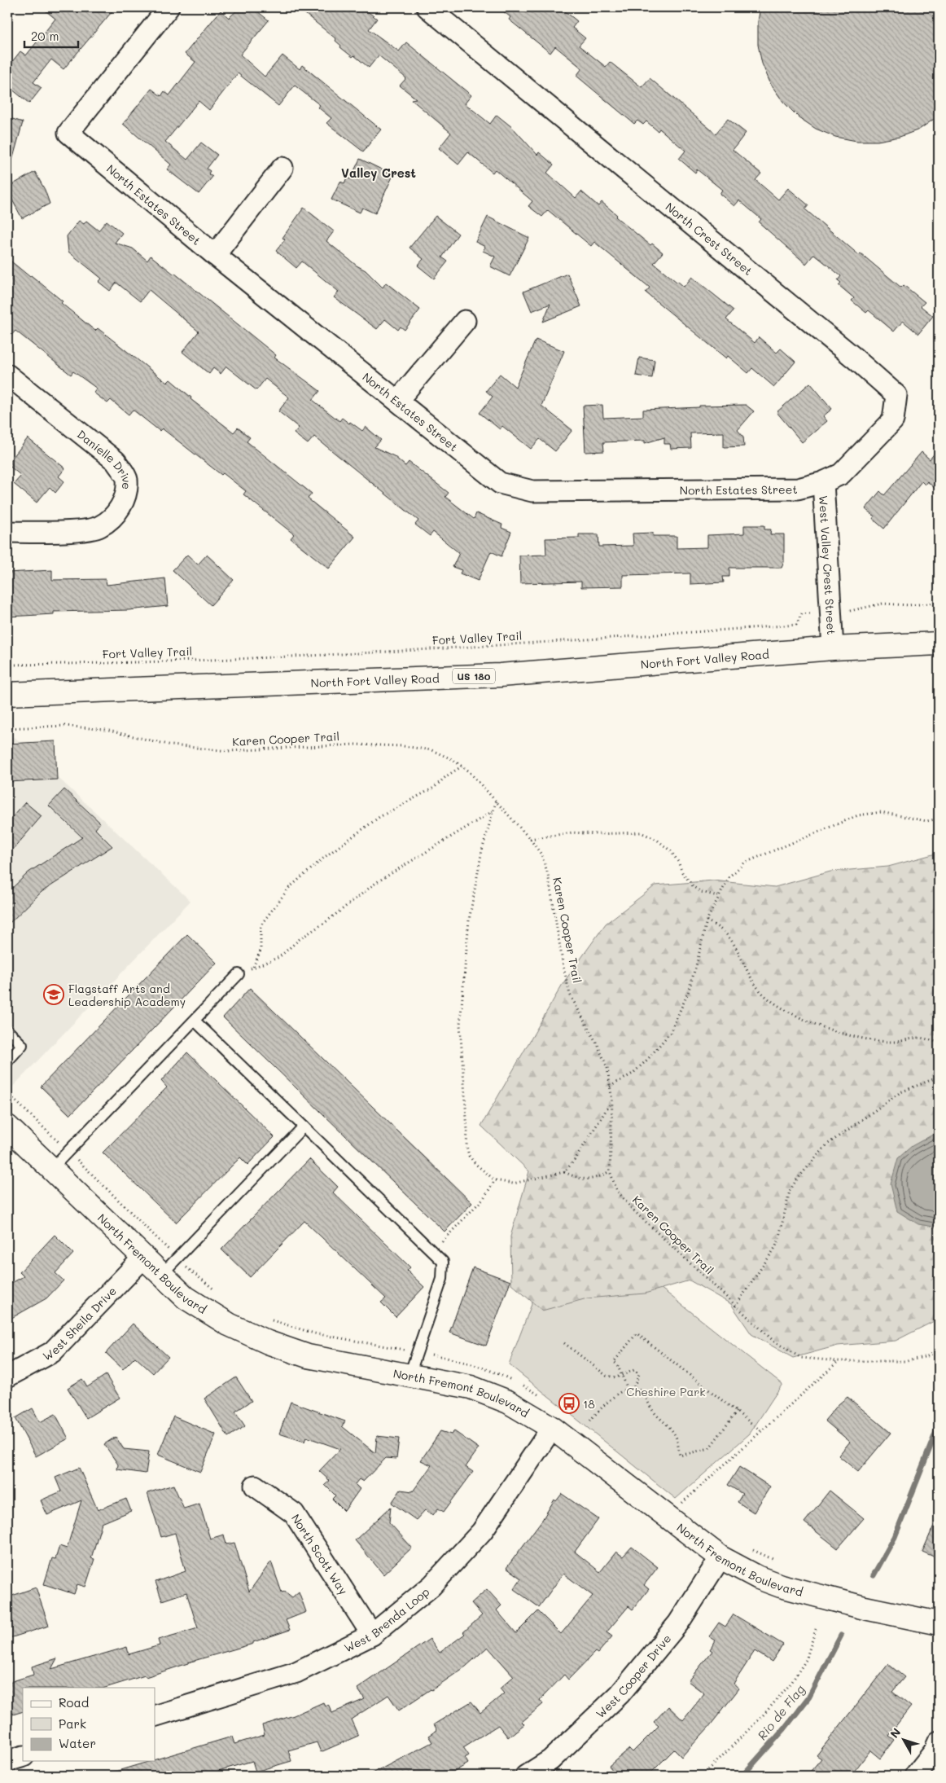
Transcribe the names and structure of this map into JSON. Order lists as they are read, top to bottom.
{
  "streets": {
    "street": [
      "North Estates Street",
      "North Crest Street",
      "Danielle Drive",
      "West Valley Crest Street",
      "North Fort Valley Road",
      "US 180",
      "North Fremont Boulevard",
      "West Sheila Drive",
      "North Scott Way",
      "West Brenda Loop",
      "West Cooper Drive"
    ],
    "path": ["Fort Valley Trail", "Karen Cooper Trail"]
  },
  "crossings": [
    ["North Estates Street", "North Crest Street"],
    ["North Estates Street", "West Valley Crest Street"],
    ["North Crest Street", "West Valley Crest Street"],
    ["West Valley Crest Street", "Fort Valley Trail"],
    ["West Valley Crest Street", "North Fort Valley Road"],
    ["North Fremont Boulevard", "West Sheila Drive"],
    ["North Fremont Boulevard", "West Brenda Loop"],
    ["North Fremont Boulevard", "West Cooper Drive"],
    ["North Scott Way", "West Brenda Loop"]
  ],
  "districts": ["Valley Crest"],
  "water": ["Rio de Flag"],
  "parks": ["Cheshire Park"],
  "places": {
    "school or university": ["Flagstaff Arts and Leadership Academy"],
    "bus stop": ["18"]
  },
  "legend": ["Road", "Park", "Water"],
  "scale_bar": "20 m",
  "north": "top left"
}
